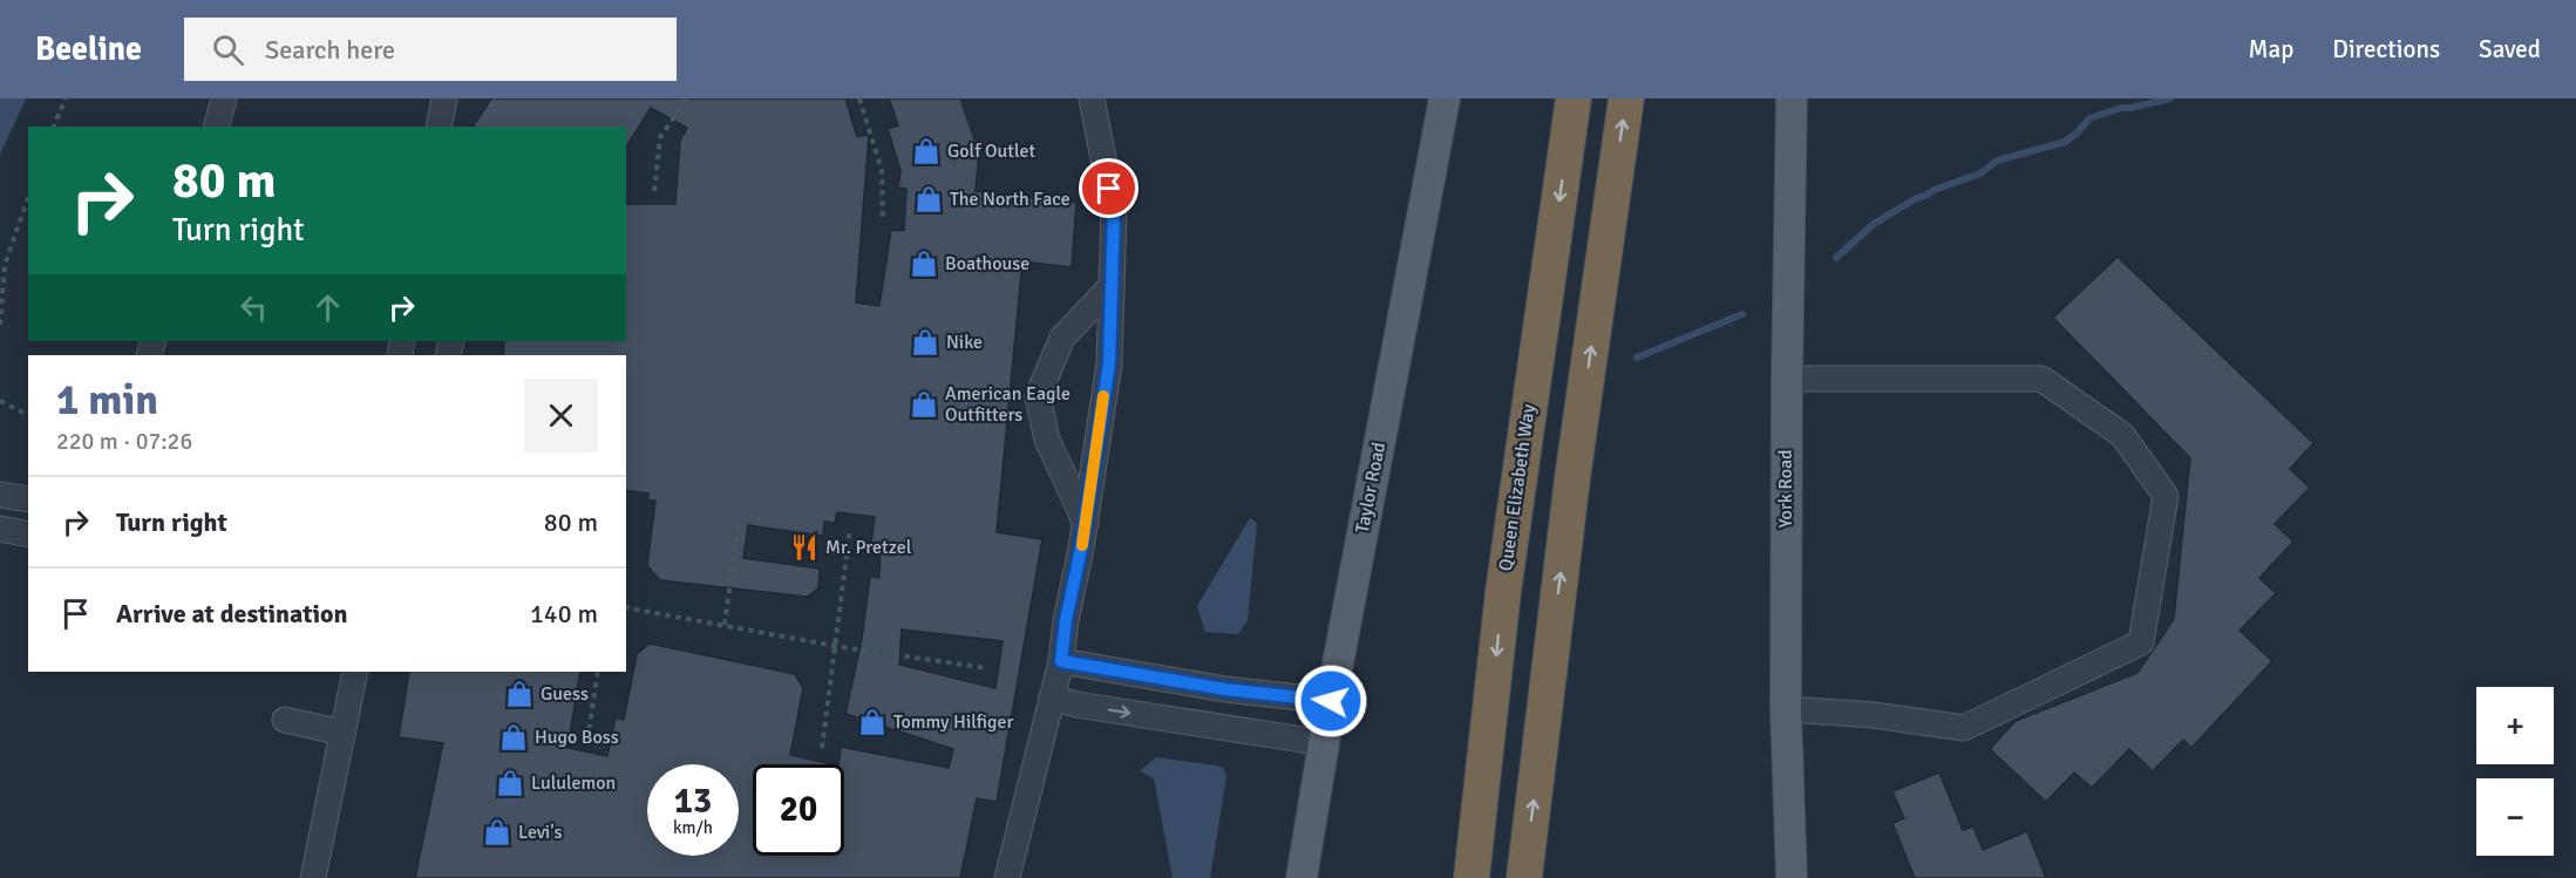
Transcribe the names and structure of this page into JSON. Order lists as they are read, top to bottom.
{
  "streets": {
    "highway": ["Queen Elizabeth Way"],
    "main road": ["Taylor Road", "York Road"]
  },
  "places": {
    "shop": [
      "Golf Outlet",
      "The North Face",
      "Boathouse",
      "Nike",
      "American Eagle Outfitters",
      "Guess",
      "Tommy Hilfiger",
      "Hugo Boss",
      "Lululemon",
      "Levi's"
    ],
    "restaurant": ["Mr. Pretzel"]
  },
  "page": {
    "header": "Beeline",
    "search": "Search here",
    "nav": ["Map", "Directions", "Saved"],
    "turn": ["80 m", "Turn right"],
    "heading": ["1 min", "220 m · 07:26"],
    "list": [
      {
        "name": "Turn right",
        "value": "80 m"
      },
      {
        "name": "Arrive at destination",
        "value": "140 m"
      }
    ],
    "map_buttons": ["+", "−"],
    "speed": "13 km/h",
    "limit": "20"
  }
}
